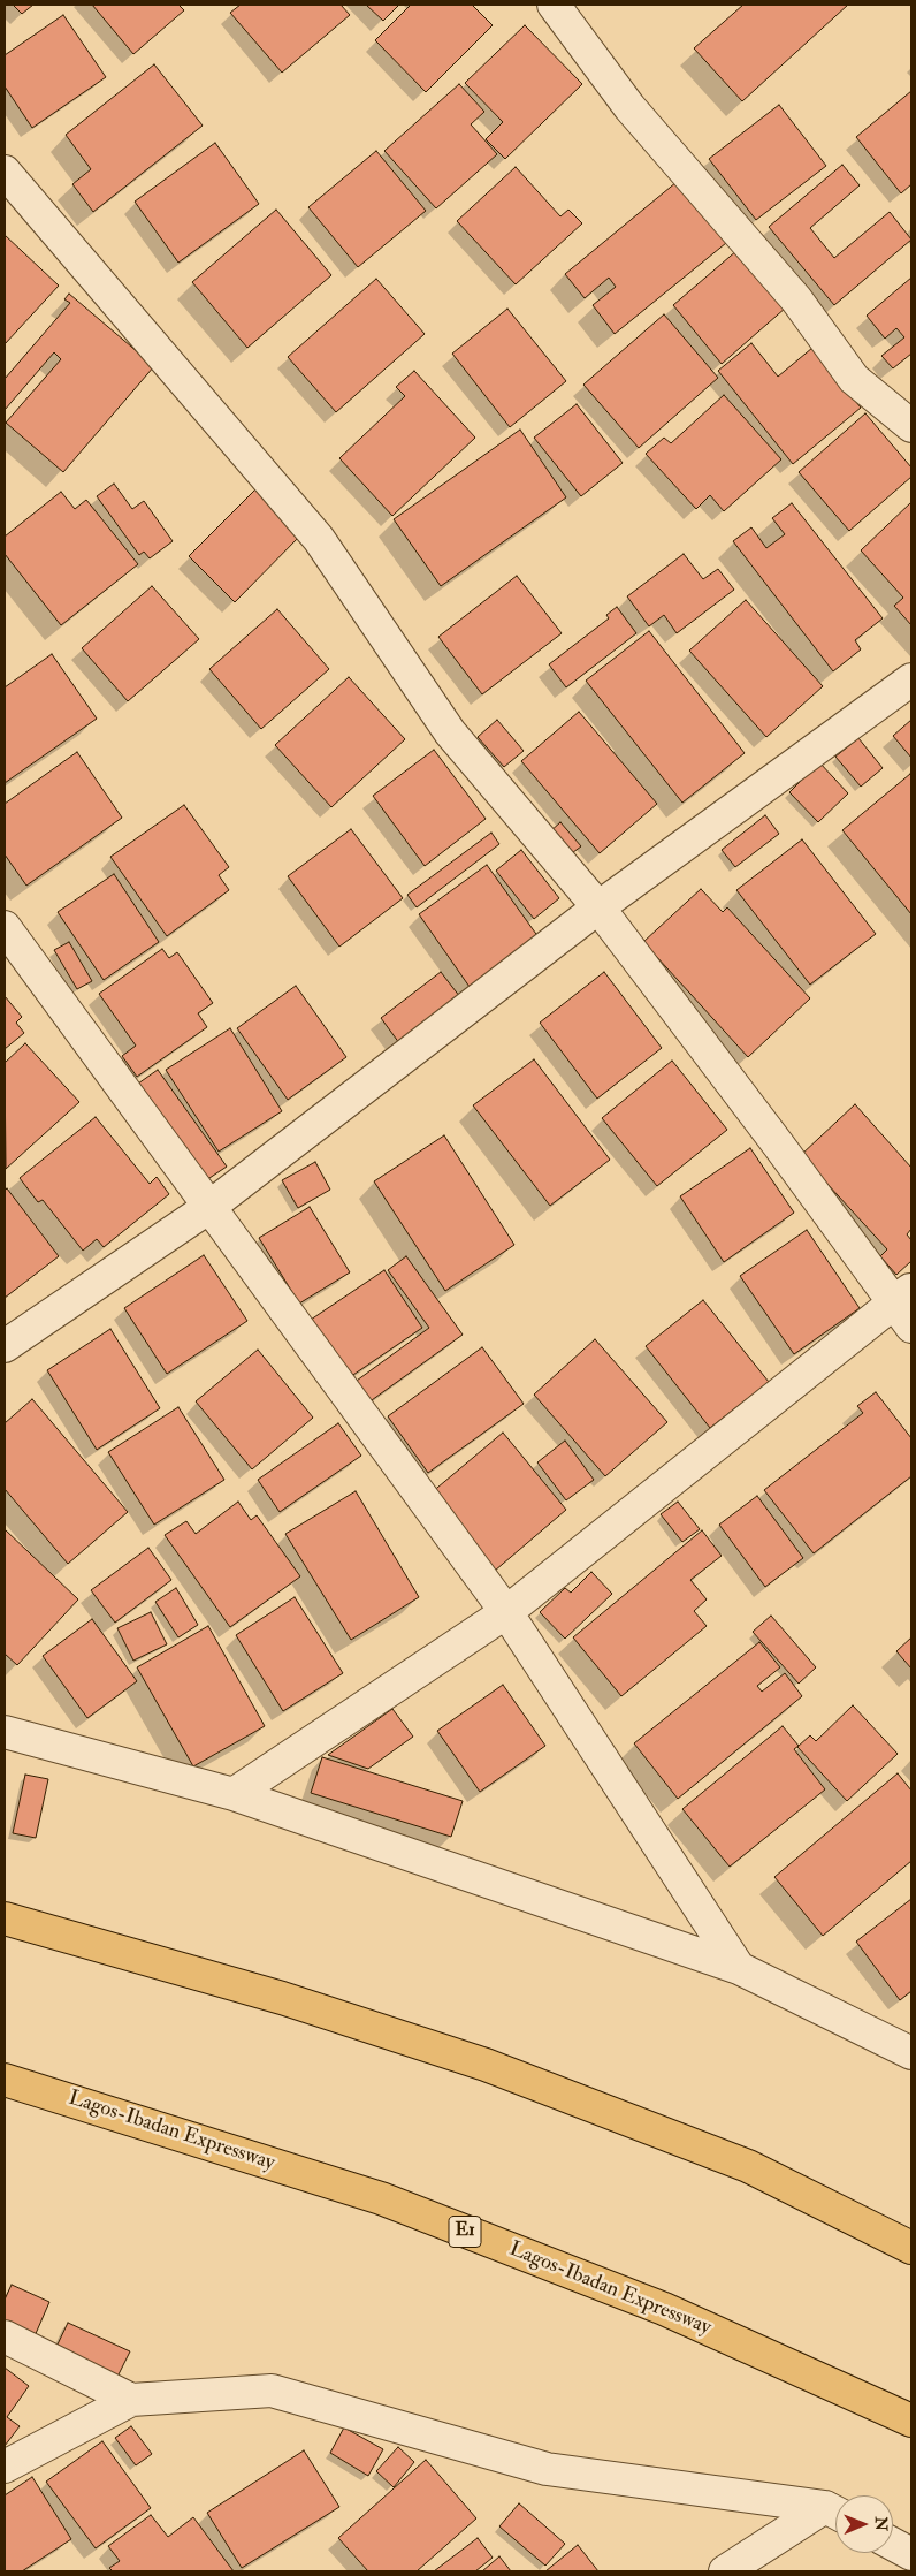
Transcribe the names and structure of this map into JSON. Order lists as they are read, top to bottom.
{
  "streets": {
    "highway": ["Lagos-Ibadan Expressway", "E1"]
  },
  "north": "right"
}
